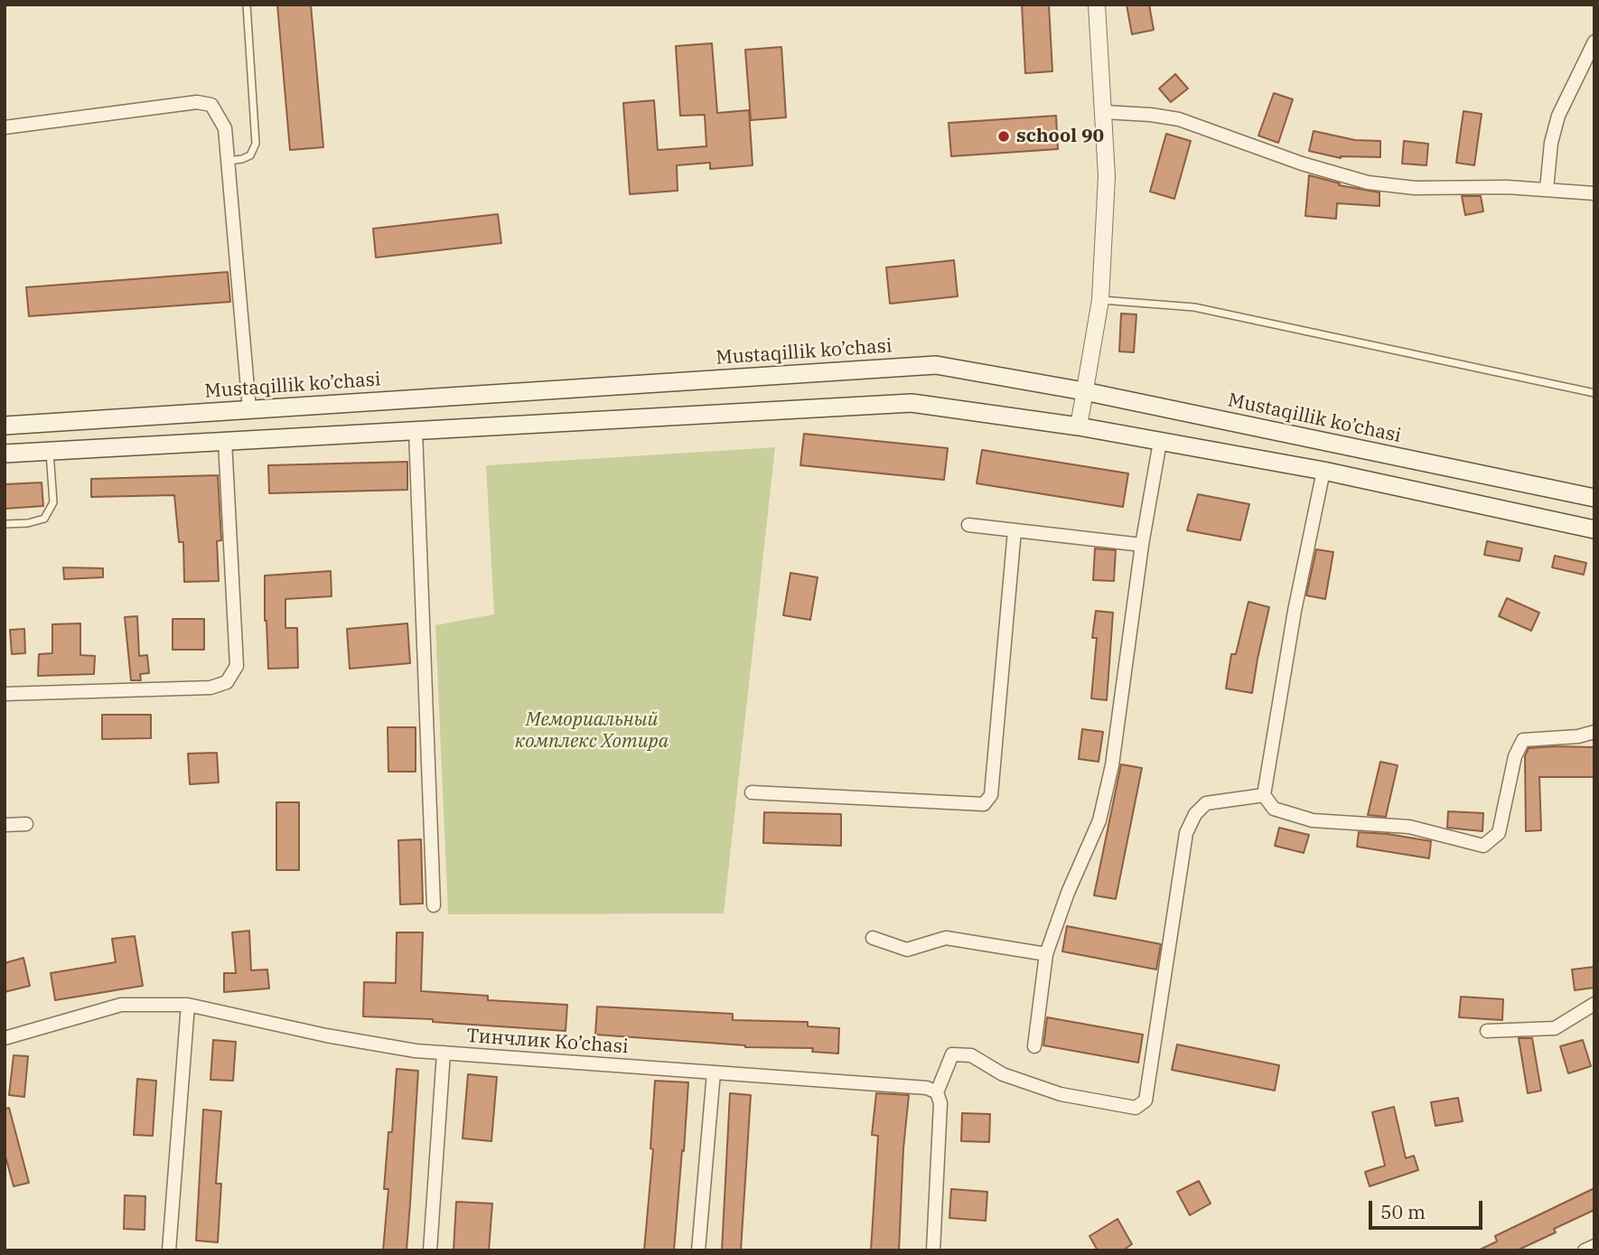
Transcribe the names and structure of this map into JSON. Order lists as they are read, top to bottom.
{
  "streets": {
    "main road": ["Mustaqillik ko’chasi"],
    "street": ["Тинчлик Ko’chasi"]
  },
  "parks": ["Мемориальный комплекс Хотира"],
  "places": ["school 90"],
  "scale_bar": "50 m"
}
